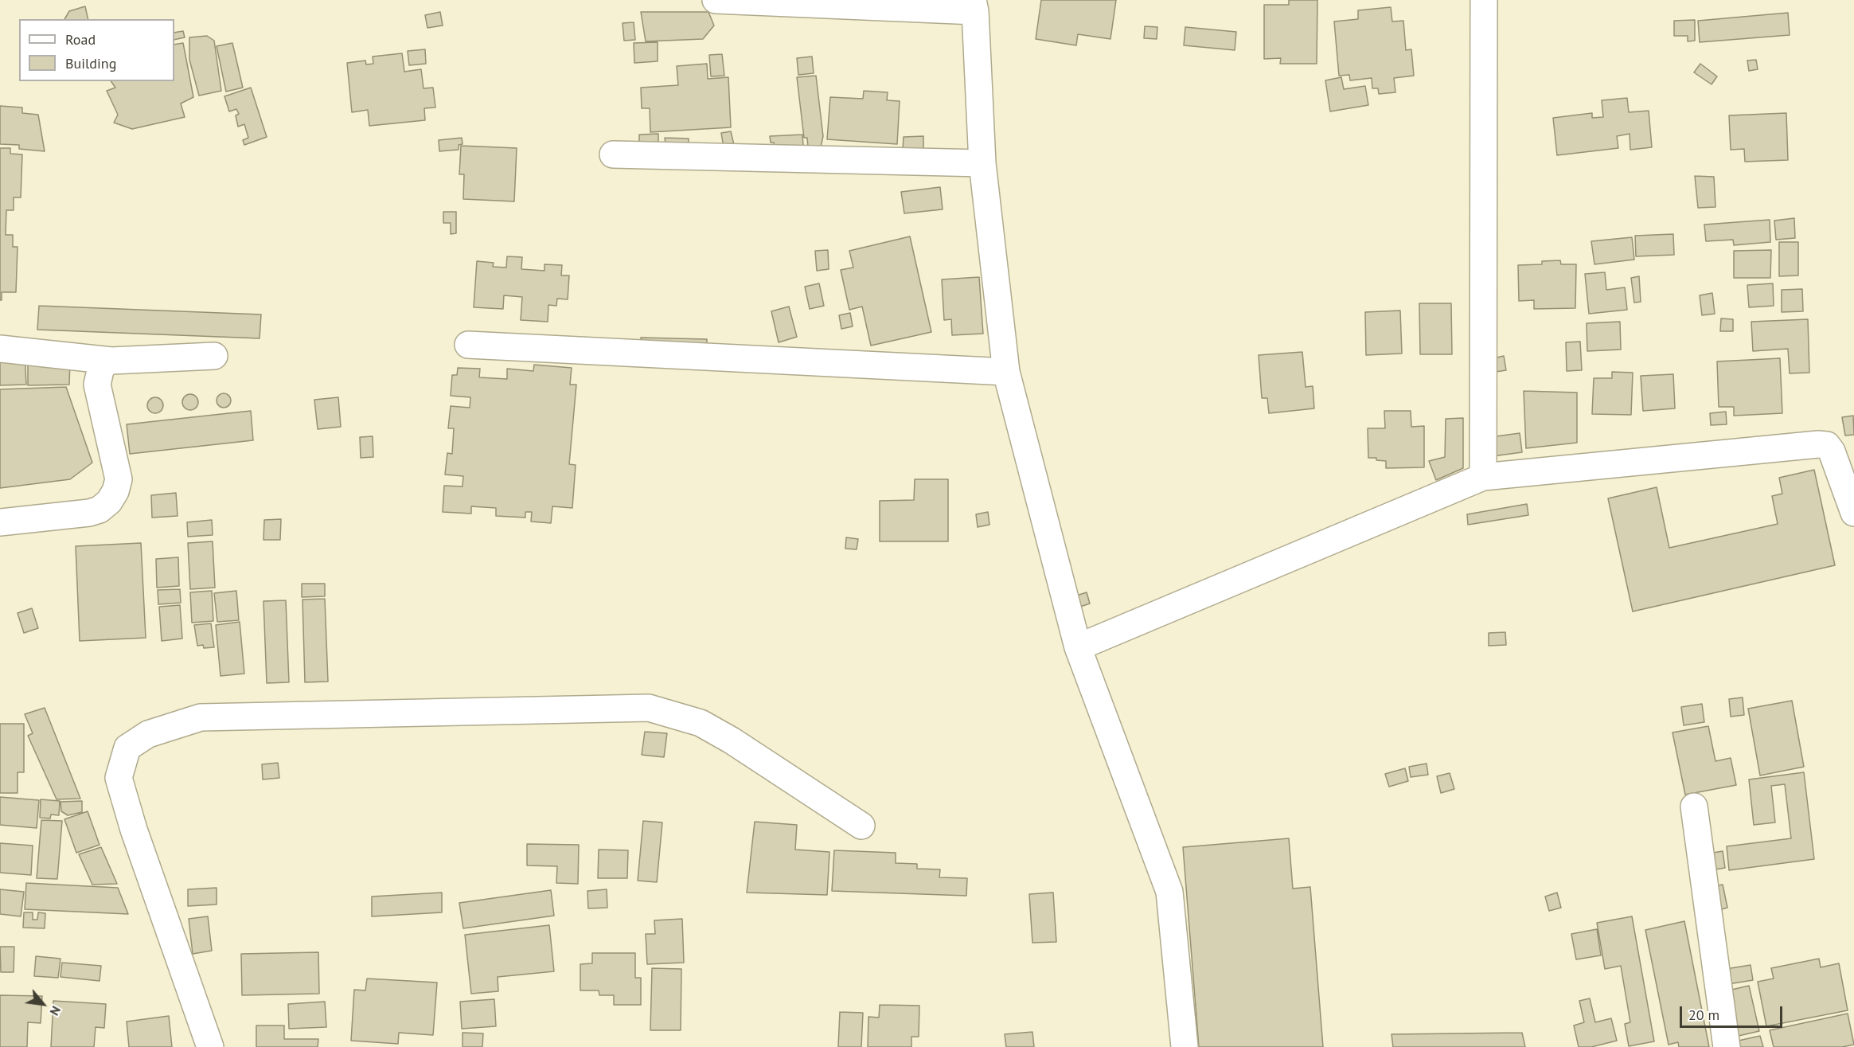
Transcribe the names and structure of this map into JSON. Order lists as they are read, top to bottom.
{
  "legend": ["Road", "Building"],
  "scale_bar": "20 m",
  "north": "bottom right"
}
